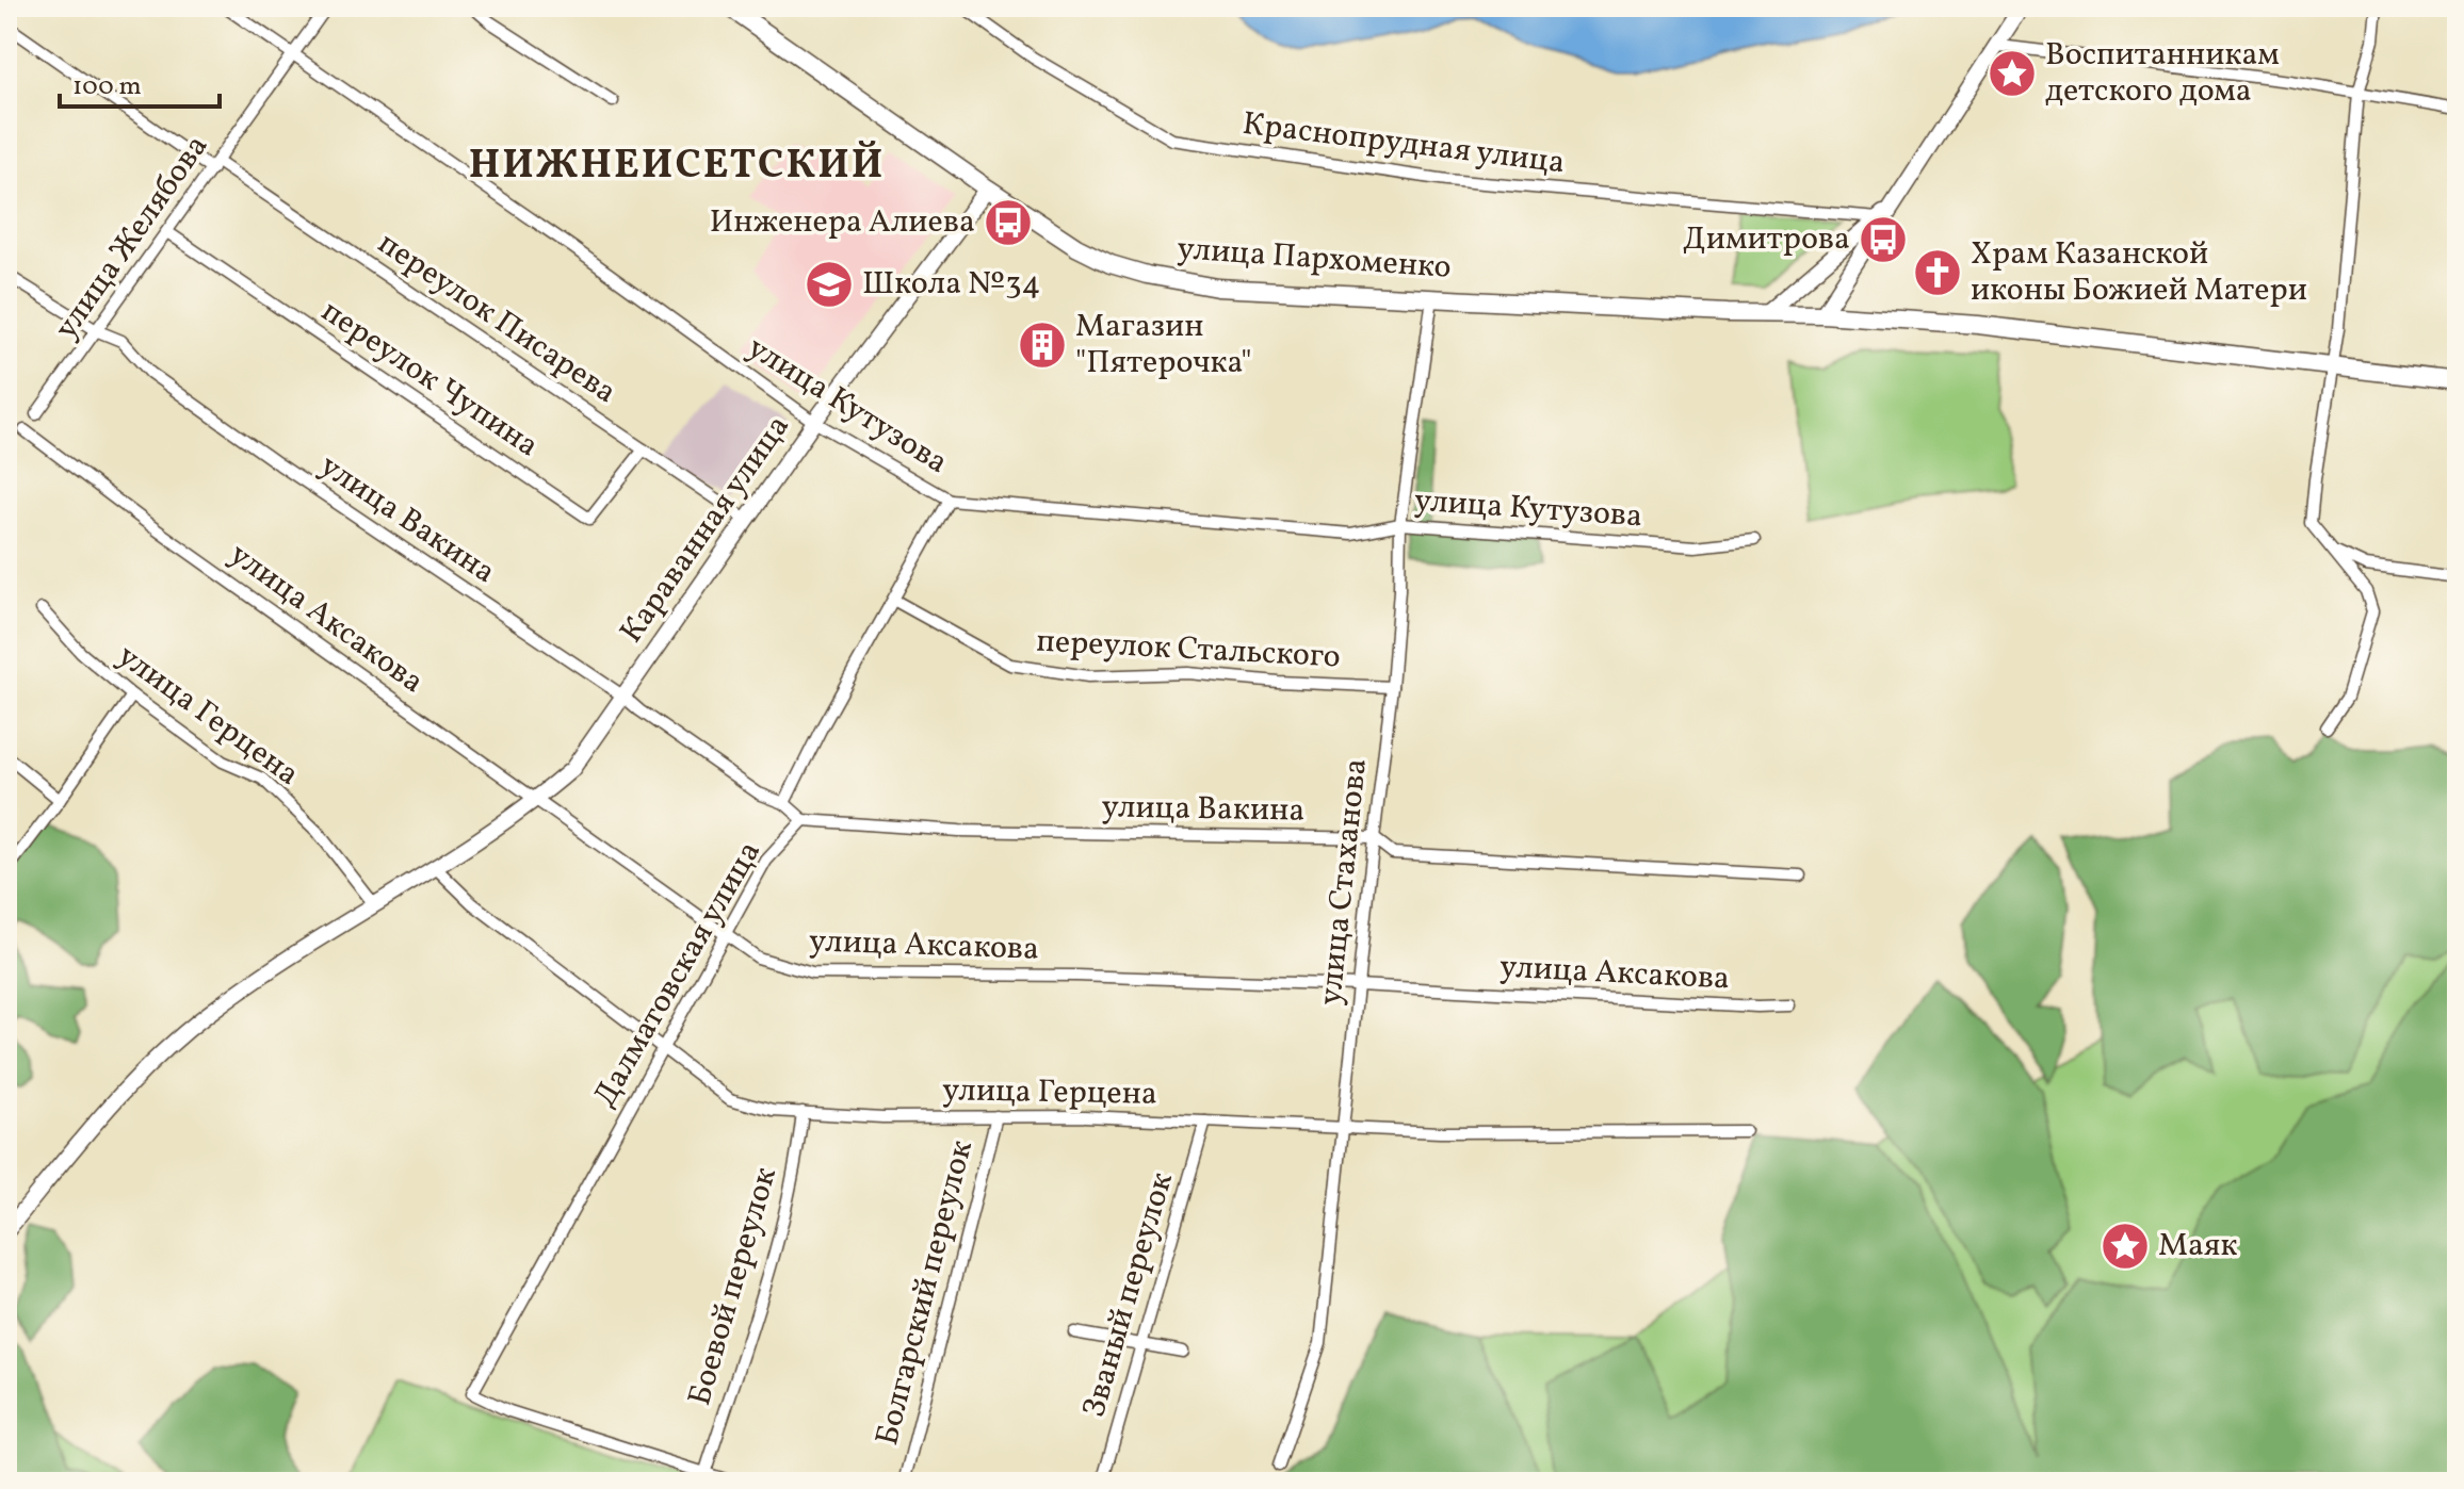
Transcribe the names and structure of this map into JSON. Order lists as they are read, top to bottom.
{
  "streets": {
    "main road": ["улица Пархоменко"],
    "street": [
      "Краснопрудная улица",
      "улица Желябова",
      "переулок Писарева",
      "переулок Чупина",
      "улица Кутузова",
      "улица Вакина",
      "Караванная улица",
      "улица Аксакова",
      "переулок Стальского",
      "улица Герцена",
      "улица Стаханова",
      "Далматовская улица",
      "Боевой переулок",
      "Болгарский переулок",
      "Званый переулок"
    ]
  },
  "crossings": [
    ["улица Желябова", "переулок Писарева"],
    ["улица Желябова", "переулок Чупина"],
    ["улица Желябова", "улица Кутузова"],
    ["улица Желябова", "улица Вакина"],
    ["улица Пархоменко", "Караванная улица"],
    ["улица Пархоменко", "улица Стаханова"],
    ["переулок Писарева", "переулок Чупина"],
    ["переулок Писарева", "Караванная улица"],
    ["улица Кутузова", "Караванная улица"],
    ["улица Кутузова", "улица Стаханова"],
    ["улица Вакина", "Караванная улица"],
    ["улица Вакина", "улица Стаханова"],
    ["улица Вакина", "Далматовская улица"],
    ["Караванная улица", "улица Аксакова"],
    ["Караванная улица", "улица Герцена"],
    ["улица Аксакова", "улица Стаханова"],
    ["улица Аксакова", "Далматовская улица"],
    ["переулок Стальского", "улица Стаханова"],
    ["улица Герцена", "улица Стаханова"],
    ["улица Герцена", "Далматовская улица"],
    ["улица Герцена", "Боевой переулок"],
    ["улица Герцена", "Болгарский переулок"],
    ["улица Герцена", "Званый переулок"],
    ["Далматовская улица", "Боевой переулок"]
  ],
  "districts": ["НИЖНЕИСЕТСКИЙ"],
  "places": {
    "place": ["Воспитанникам детского дома", "Маяк"],
    "bus stop": ["Инженера Алиева", "Димитрова"],
    "church": ["Храм Казанской иконы Божией Матери"],
    "school or university": ["Школа №34"],
    "building": ["Магазин \"Пятерочка\""]
  },
  "scale_bar": "100 m"
}
